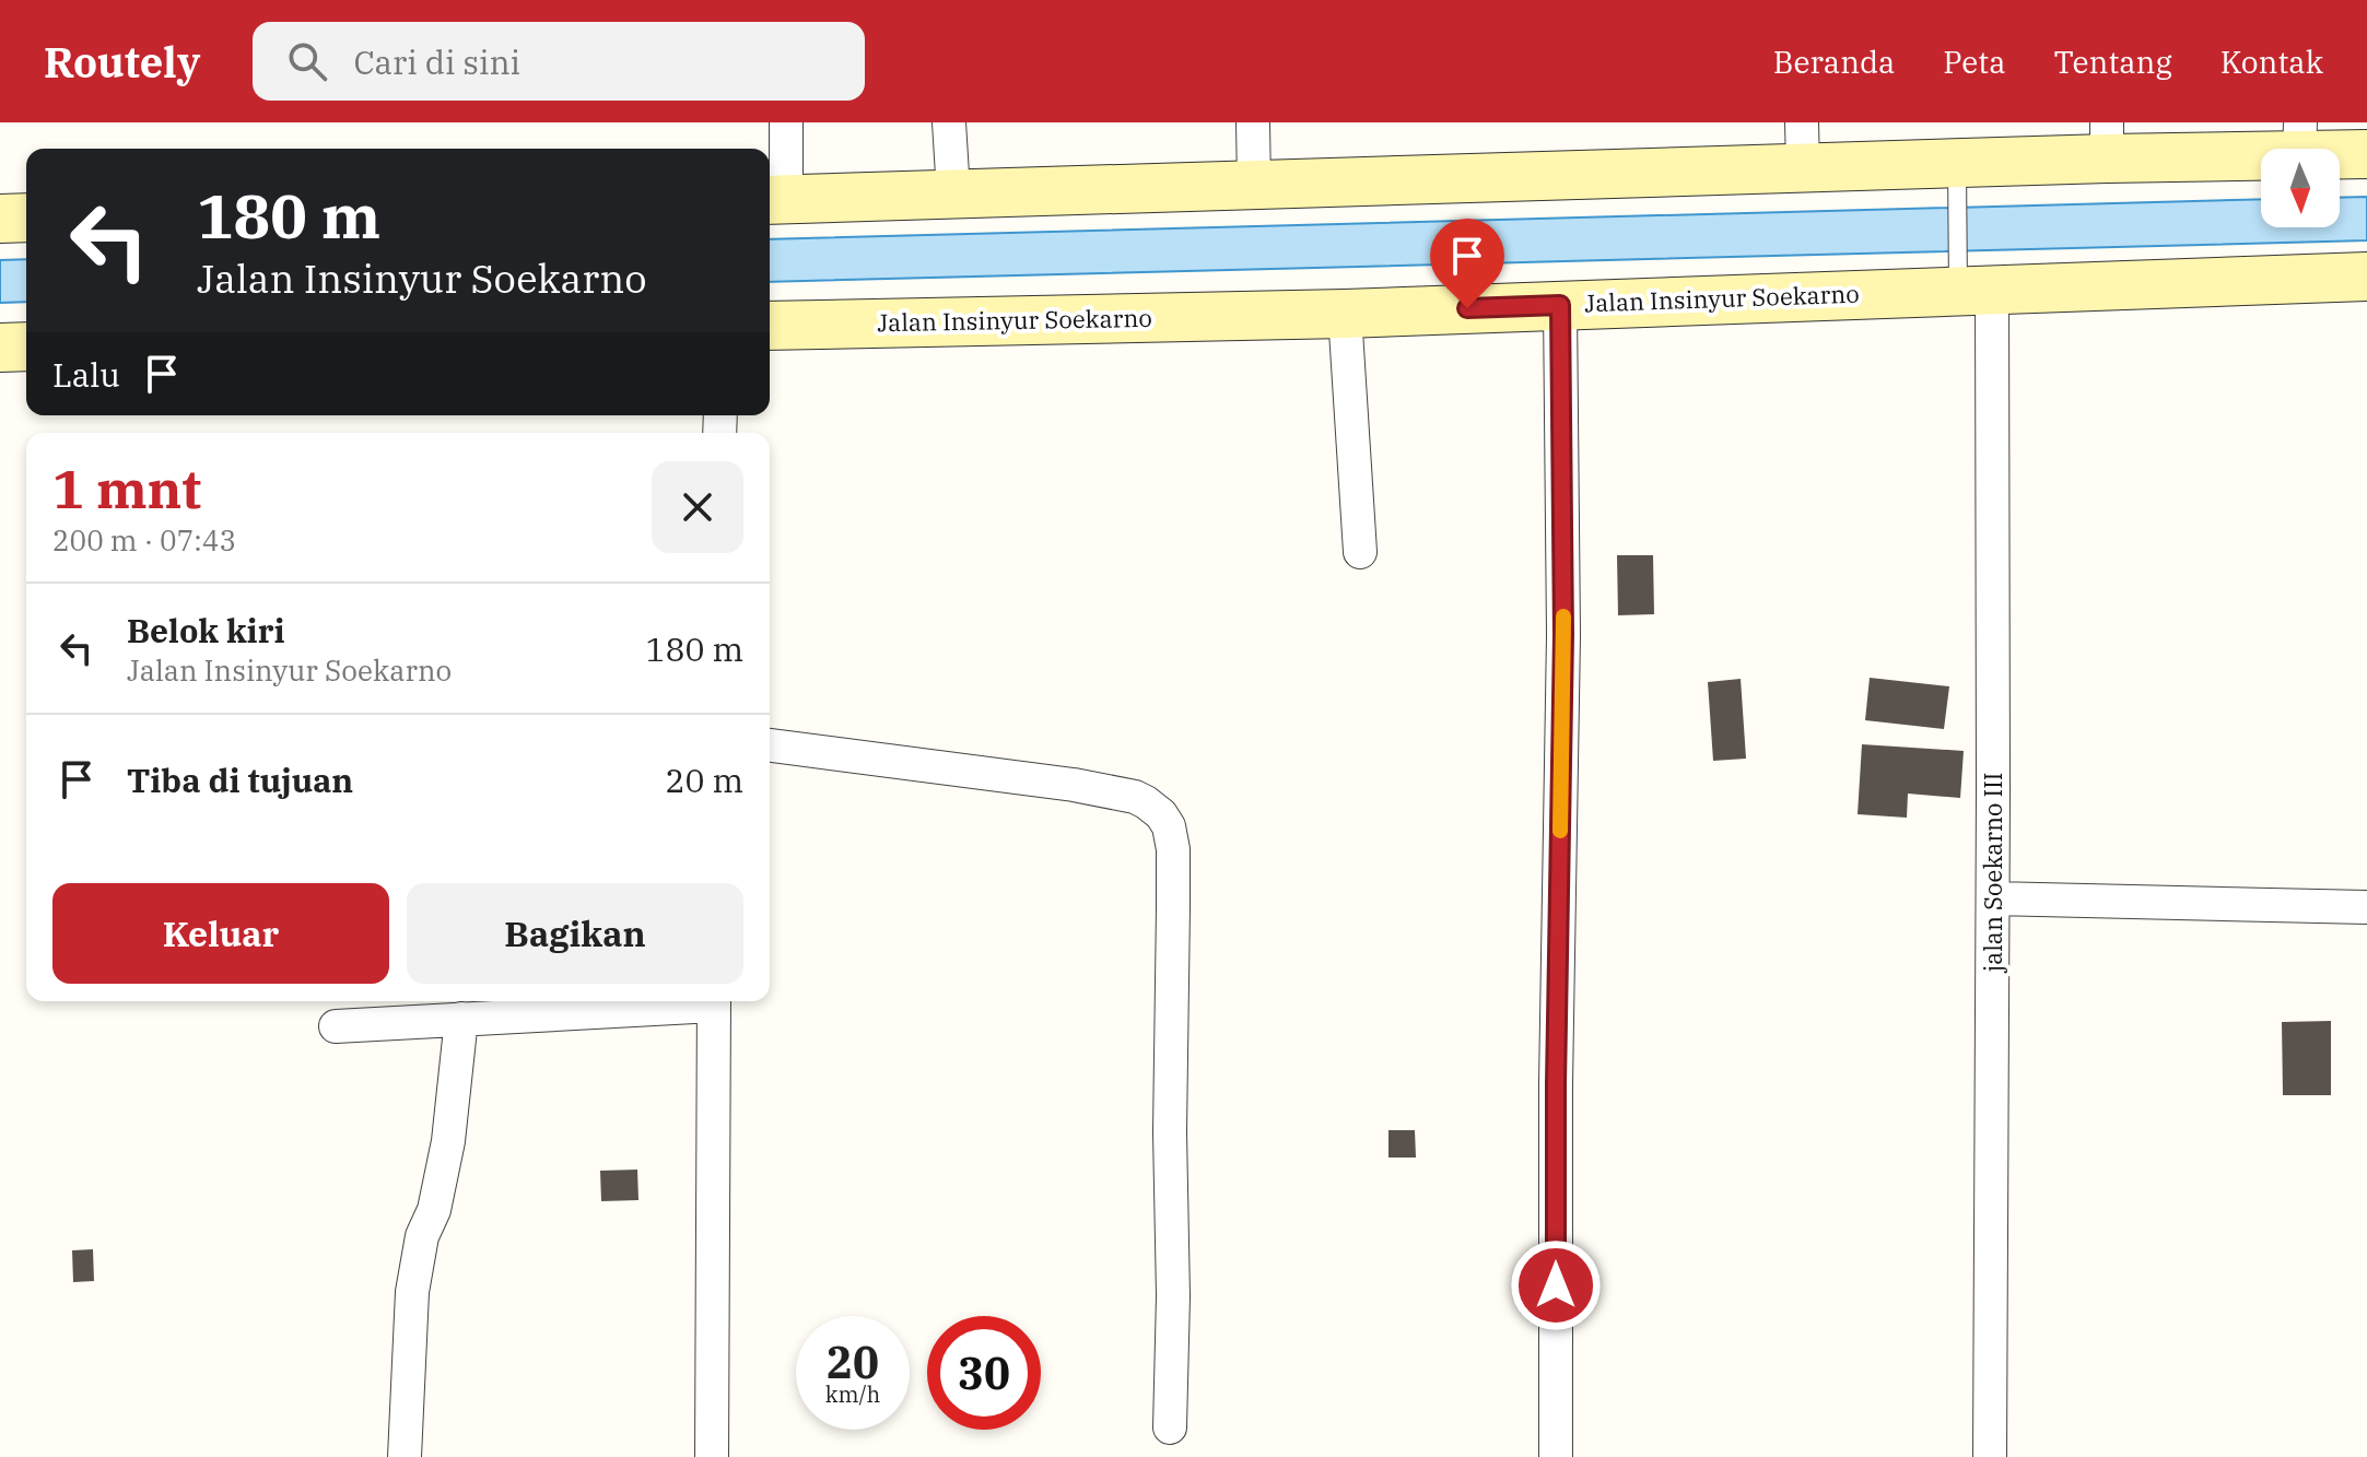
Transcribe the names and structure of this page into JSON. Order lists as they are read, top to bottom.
{
  "streets": {
    "street": ["Jalan Insinyur Soekarno", "jalan Soekarno III"]
  },
  "crossings": [
    ["Jalan Insinyur Soekarno", "jalan Soekarno III"]
  ],
  "north": "bottom",
  "page": {
    "header": "Routely",
    "search": "Cari di sini",
    "nav": [
      "Beranda",
      "Peta",
      "Tentang",
      "Kontak"
    ],
    "turn": ["180 m", "Jalan Insinyur Soekarno"],
    "then": "Lalu",
    "heading": ["1 mnt", "200 m · 07:43"],
    "list": [
      {
        "name": "Belok kiri",
        "note": "Jalan Insinyur Soekarno",
        "value": "180 m"
      },
      {
        "name": "Tiba di tujuan",
        "value": "20 m"
      }
    ],
    "buttons": ["Keluar", "Bagikan"],
    "speed": "20 km/h",
    "limit": "30"
  }
}
